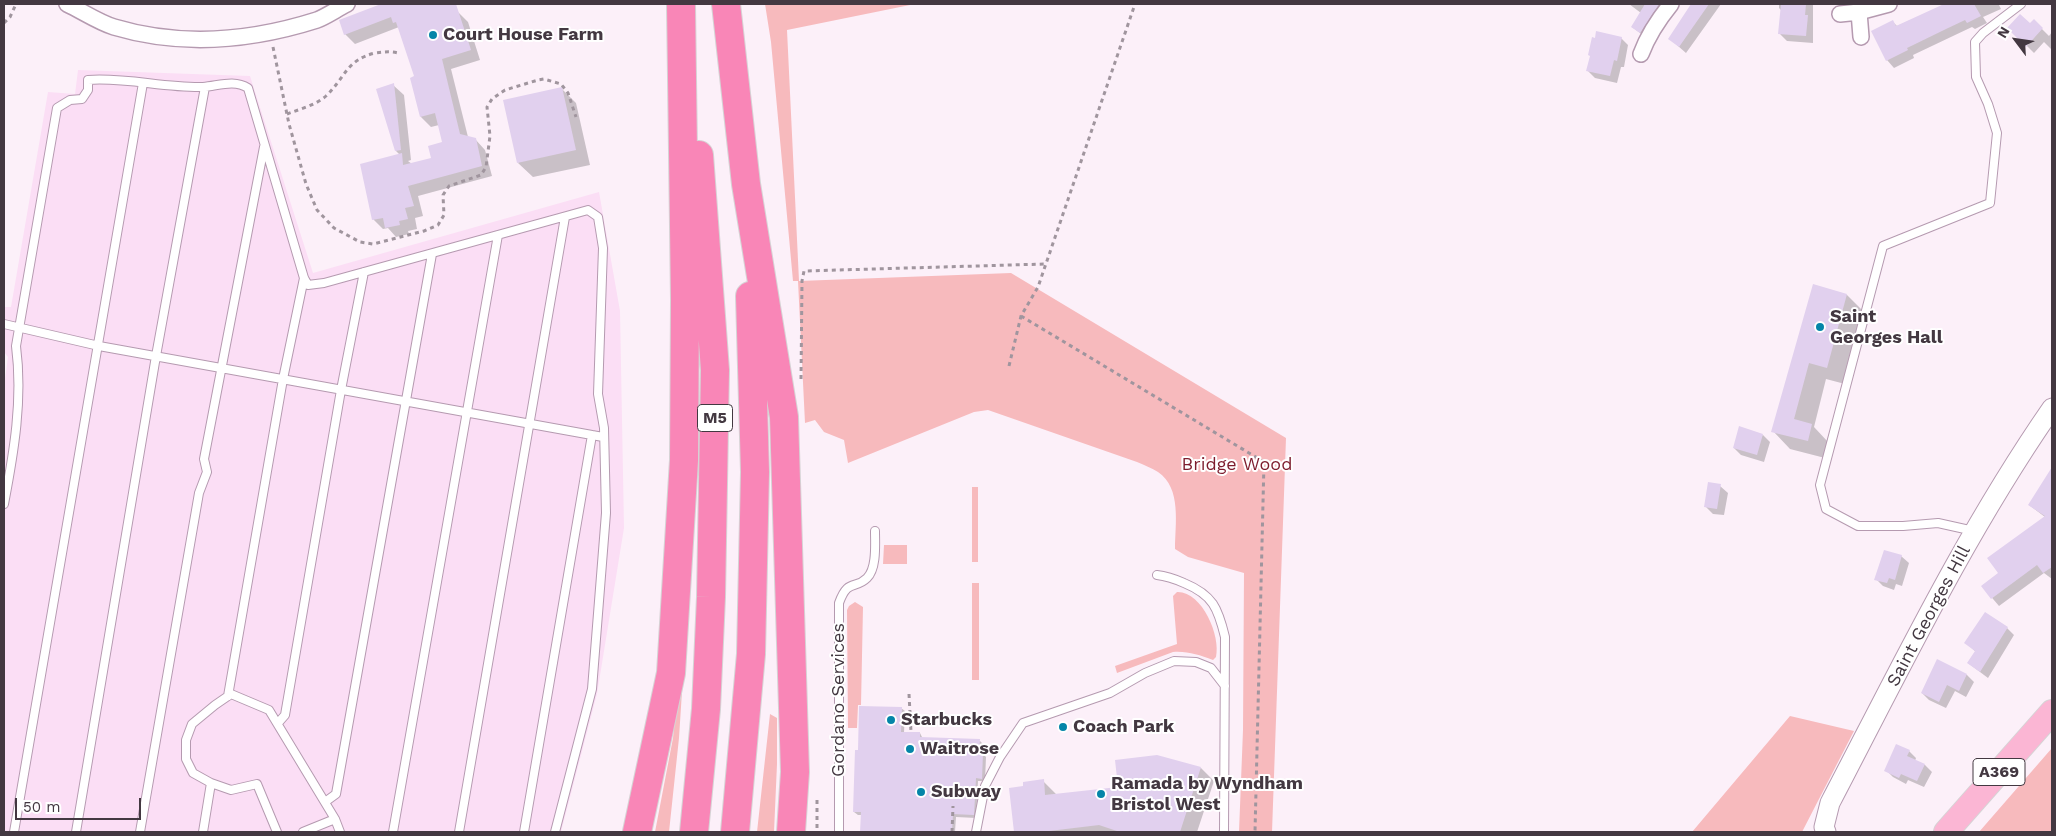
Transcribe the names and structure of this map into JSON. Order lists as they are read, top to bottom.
{
  "streets": {
    "highway": ["M5"],
    "main road": ["A369"],
    "street": ["Saint Georges Hill"],
    "lane": ["Gordano Services"]
  },
  "parks": ["Bridge Wood"],
  "places": [
    "Court House Farm",
    "Saint Georges Hall",
    "Starbucks",
    "Coach Park",
    "Waitrose",
    "Subway",
    "Ramada by Wyndham Bristol West"
  ],
  "scale_bar": "50 m",
  "north": "top left"
}
